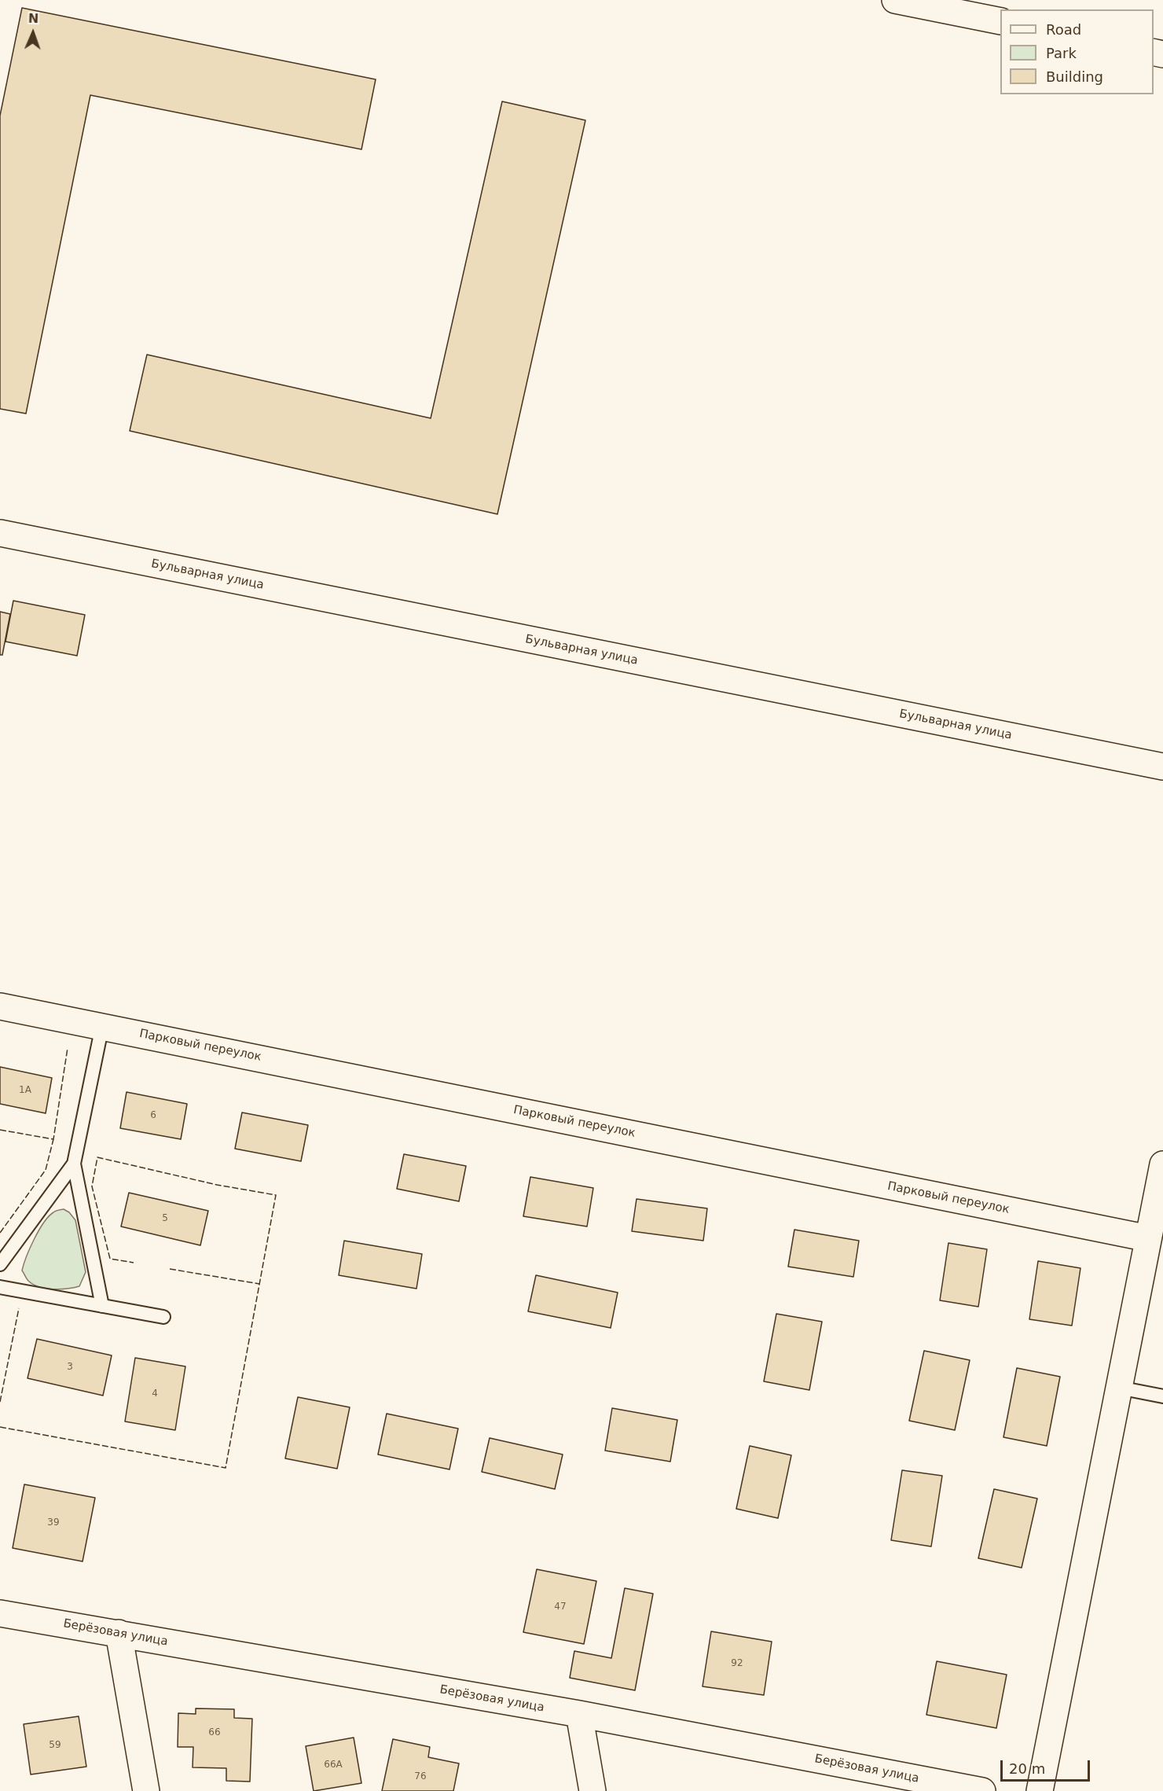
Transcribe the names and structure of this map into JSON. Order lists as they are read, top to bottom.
{
  "streets": {
    "street": ["Бульварная улица", "Парковый переулок", "Берёзовая улица"]
  },
  "house_numbers": [
    "1А",
    "6",
    "5",
    "3",
    "4",
    "39",
    "47",
    "92",
    "66",
    "59",
    "66А",
    "76"
  ],
  "legend": ["Road", "Park", "Building"],
  "scale_bar": "20 m",
  "north": "top"
}
